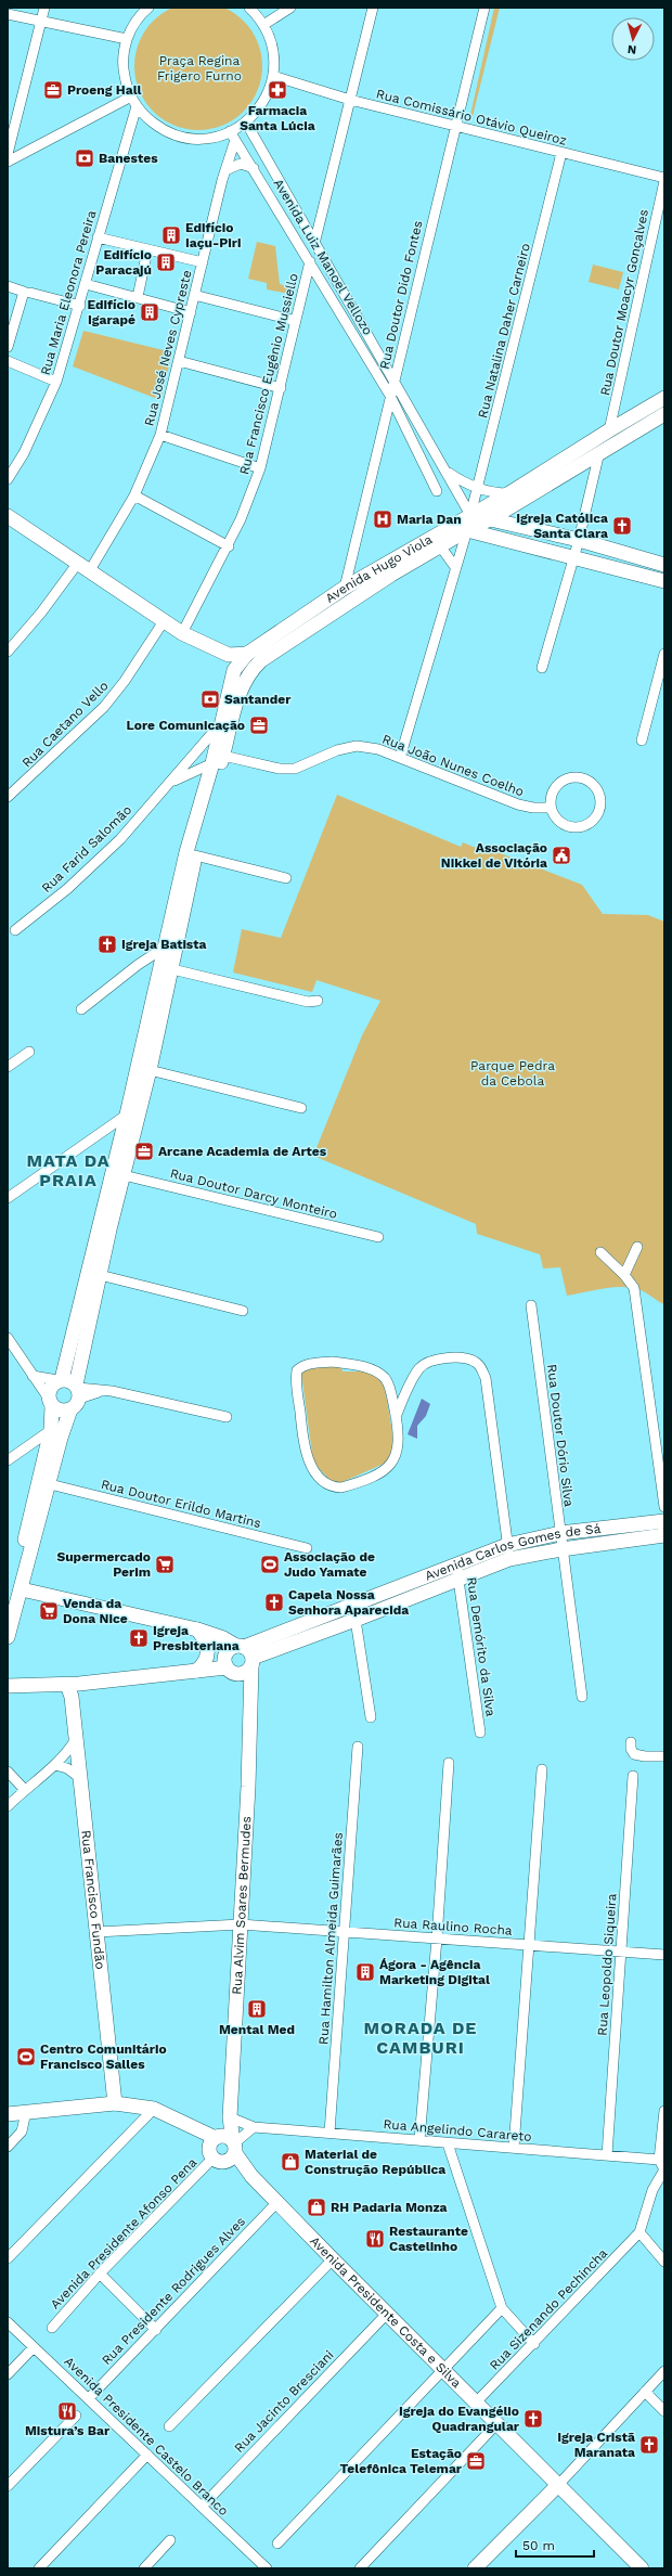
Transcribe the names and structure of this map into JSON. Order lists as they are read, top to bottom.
{
  "streets": {
    "street": [
      "Rua Comissário Otávio Queiroz",
      "Avenida Luiz Manoel Vellozo",
      "Rua Maria Eleonora Pereira",
      "Rua Doutor Dido Fontes",
      "Rua Doutor Moacyr Gonçalves",
      "Rua Natalina Daher Carneiro",
      "Rua José Neves Cypreste",
      "Rua Francisco Eugênio Mussiello",
      "Avenida Hugo Viola",
      "Rua Caetano Vello",
      "Rua João Nunes Coelho",
      "Rua Farid Salomão",
      "Rua Doutor Darcy Monteiro",
      "Rua Doutor Dório Silva",
      "Rua Doutor Erildo Martins",
      "Avenida Carlos Gomes de Sá",
      "Rua Demórito da Silva",
      "Rua Francisco Fundão",
      "Rua Alvim Soares Bermudes",
      "Rua Raulino Rocha",
      "Rua Hamilton Almeida Guimarães",
      "Rua Leopoldo Siqueira",
      "Rua Angelindo Carareto",
      "Avenida Presidente Afonso Pena",
      "Rua Presidente Rodrigues Alves",
      "Rua Sizenando Pechincha",
      "Avenida Presidente Costa e Silva",
      "Rua Jacinto Bresciani",
      "Avenida Presidente Castelo Branco"
    ]
  },
  "crossings": [
    ["Rua Comissário Otávio Queiroz", "Rua Doutor Dido Fontes"],
    ["Rua Comissário Otávio Queiroz", "Rua Doutor Moacyr Gonçalves"],
    ["Rua Comissário Otávio Queiroz", "Rua Natalina Daher Carneiro"],
    ["Avenida Luiz Manoel Vellozo", "Rua Doutor Dido Fontes"],
    ["Avenida Luiz Manoel Vellozo", "Rua Natalina Daher Carneiro"],
    ["Avenida Luiz Manoel Vellozo", "Rua José Neves Cypreste"],
    ["Avenida Luiz Manoel Vellozo", "Rua Francisco Eugênio Mussiello"],
    ["Avenida Luiz Manoel Vellozo", "Avenida Hugo Viola"],
    ["Rua Doutor Dido Fontes", "Avenida Hugo Viola"],
    ["Rua Doutor Moacyr Gonçalves", "Avenida Hugo Viola"],
    ["Rua Natalina Daher Carneiro", "Avenida Hugo Viola"],
    ["Rua Natalina Daher Carneiro", "Rua João Nunes Coelho"],
    ["Rua João Nunes Coelho", "Rua Farid Salomão"],
    ["Rua Doutor Dório Silva", "Avenida Carlos Gomes de Sá"],
    ["Avenida Carlos Gomes de Sá", "Rua Demórito da Silva"],
    ["Avenida Carlos Gomes de Sá", "Rua Alvim Soares Bermudes"],
    ["Rua Francisco Fundão", "Rua Raulino Rocha"],
    ["Rua Francisco Fundão", "Avenida Presidente Costa e Silva"],
    ["Rua Alvim Soares Bermudes", "Rua Raulino Rocha"],
    ["Rua Alvim Soares Bermudes", "Rua Angelindo Carareto"],
    ["Rua Alvim Soares Bermudes", "Avenida Presidente Afonso Pena"],
    ["Rua Alvim Soares Bermudes", "Avenida Presidente Costa e Silva"],
    ["Rua Raulino Rocha", "Rua Hamilton Almeida Guimarães"],
    ["Rua Raulino Rocha", "Rua Leopoldo Siqueira"],
    ["Rua Hamilton Almeida Guimarães", "Rua Angelindo Carareto"],
    ["Rua Leopoldo Siqueira", "Rua Angelindo Carareto"],
    ["Rua Angelindo Carareto", "Avenida Presidente Afonso Pena"],
    ["Avenida Presidente Afonso Pena", "Avenida Presidente Costa e Silva"],
    ["Rua Presidente Rodrigues Alves", "Avenida Presidente Costa e Silva"],
    ["Rua Presidente Rodrigues Alves", "Avenida Presidente Castelo Branco"],
    ["Rua Sizenando Pechincha", "Avenida Presidente Costa e Silva"],
    ["Avenida Presidente Costa e Silva", "Rua Jacinto Bresciani"],
    ["Rua Jacinto Bresciani", "Avenida Presidente Castelo Branco"]
  ],
  "districts": ["MATA DA PRAIA", "MORADA DE CAMBURI"],
  "parks": ["Praça Regina Frigero Furno", "Parque Pedra da Cebola"],
  "places": {
    "office": [
      "Proeng Hall",
      "Lore Comunicação",
      "Arcane Academia de Artes",
      "Estação Telefônica Telemar"
    ],
    "pharmacy": ["Farmacia Santa Lúcia"],
    "bank": ["Banestes", "Santander"],
    "building": [
      "Edifício Iaçu-Piri",
      "Edifício Paracajú",
      "Edifício Igarapé",
      "Ágora - Agência Marketing Digital",
      "Mental Med"
    ],
    "hospital": ["Maria Dan"],
    "church": [
      "Igreja Católica Santa Clara",
      "Igreja Batista",
      "Capela Nossa Senhora Aparecida",
      "Igreja Presbiteriana",
      "Igreja do Evangélio Quadrangular",
      "Igreja Cristã Maranata"
    ],
    "public building": ["Associação Nikkei de Vitória"],
    "supermarket": ["Supermercado Perim", "Venda da Dona Nice"],
    "sports": ["Associação de Judo Yamate", "Centro Comunitário Francisco Salles"],
    "shop": ["Material de Construção República", "RH Padaria Monza"],
    "restaurant": ["Restaurante Castelinho", "Mistura’s Bar"]
  },
  "scale_bar": "50 m",
  "north": "bottom"
}
